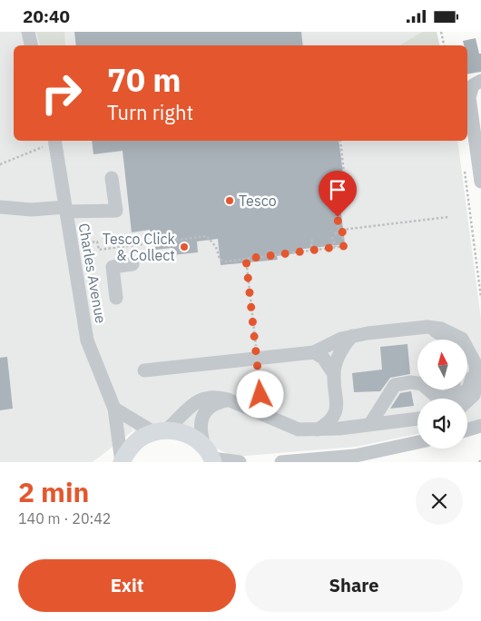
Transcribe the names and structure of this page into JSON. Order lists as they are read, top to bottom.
{
  "streets": {
    "street": ["Charles Avenue"]
  },
  "places": ["Tesco", "Tesco Click & Collect"],
  "north": "top",
  "page": {
    "status": "20:40",
    "turn": ["70 m", "Turn right"],
    "heading": ["2 min", "140 m · 20:42"],
    "buttons": ["Exit", "Share"]
  }
}
